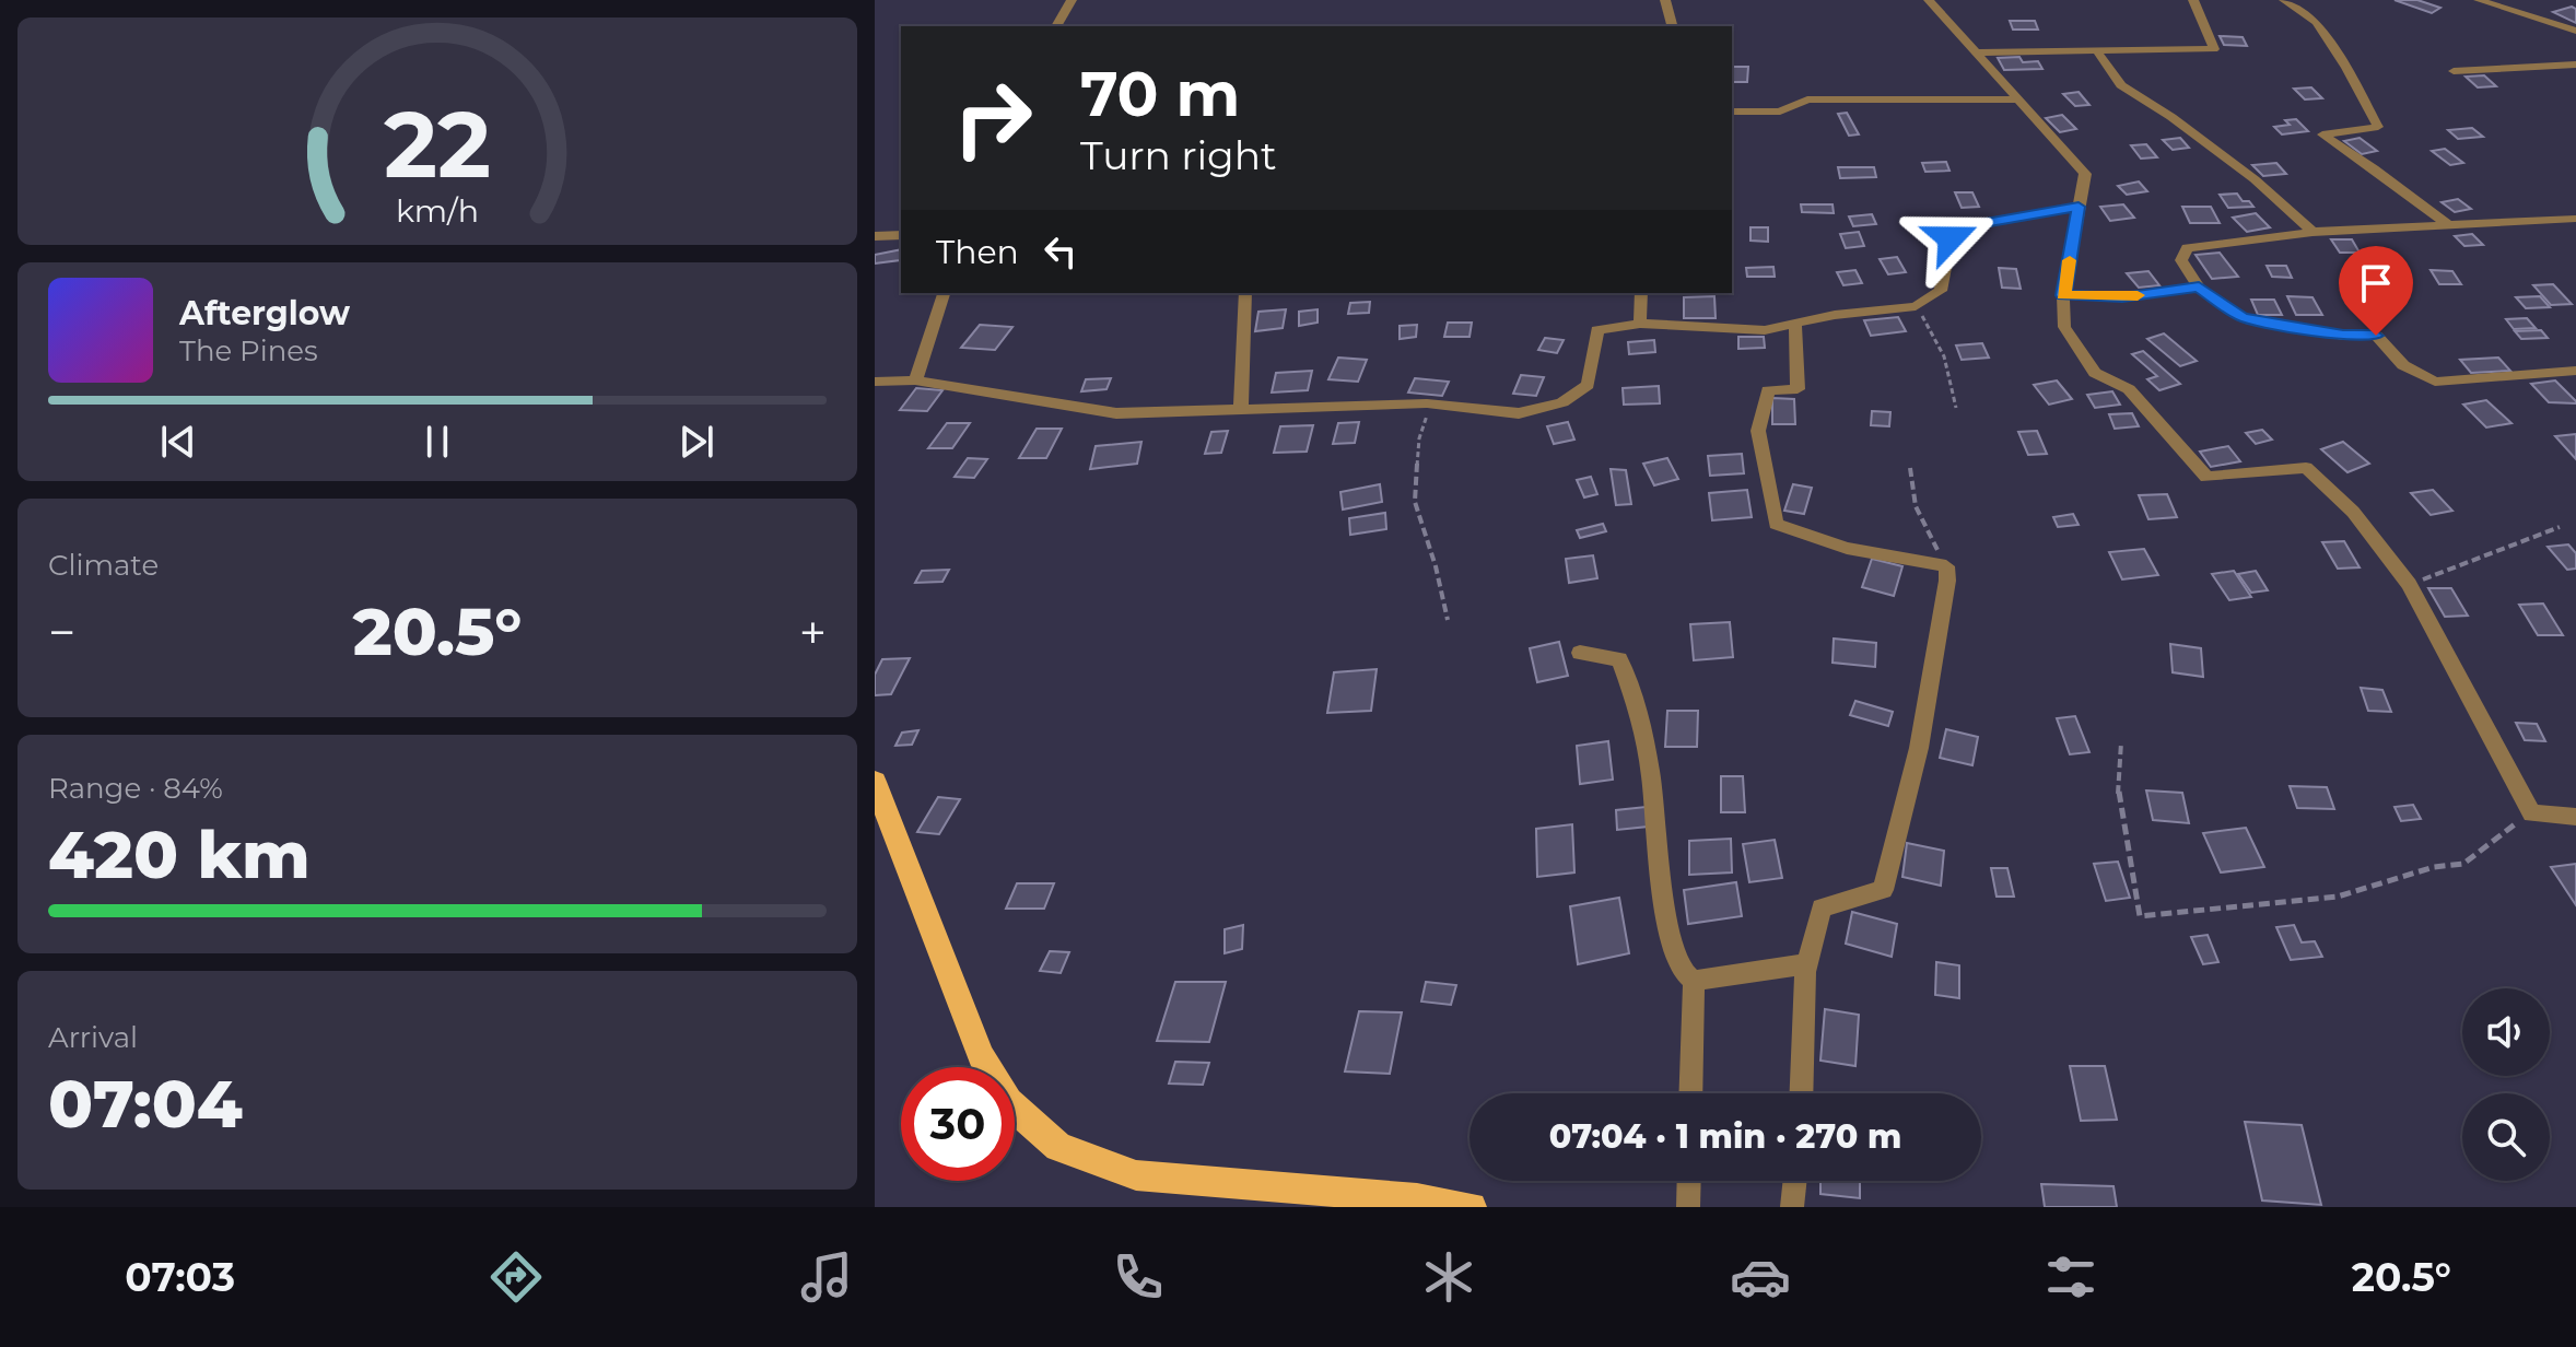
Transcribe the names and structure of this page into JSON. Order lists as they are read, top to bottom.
{
  "page": {
    "turn": ["70 m", "Turn right"],
    "then": "Then",
    "song": ["Afterglow", "The Pines"],
    "tile": [
      "Climate",
      ["Range · 84%", "420 km"],
      ["Arrival", "07:04"]
    ],
    "heat": ["−", "20.5°", "+"],
    "limit": "30",
    "trip": "07:04 · 1 min · 270 m",
    "tabs": ["07:03", "20.5°"],
    "gauge": ["22", "km/h"]
  }
}
